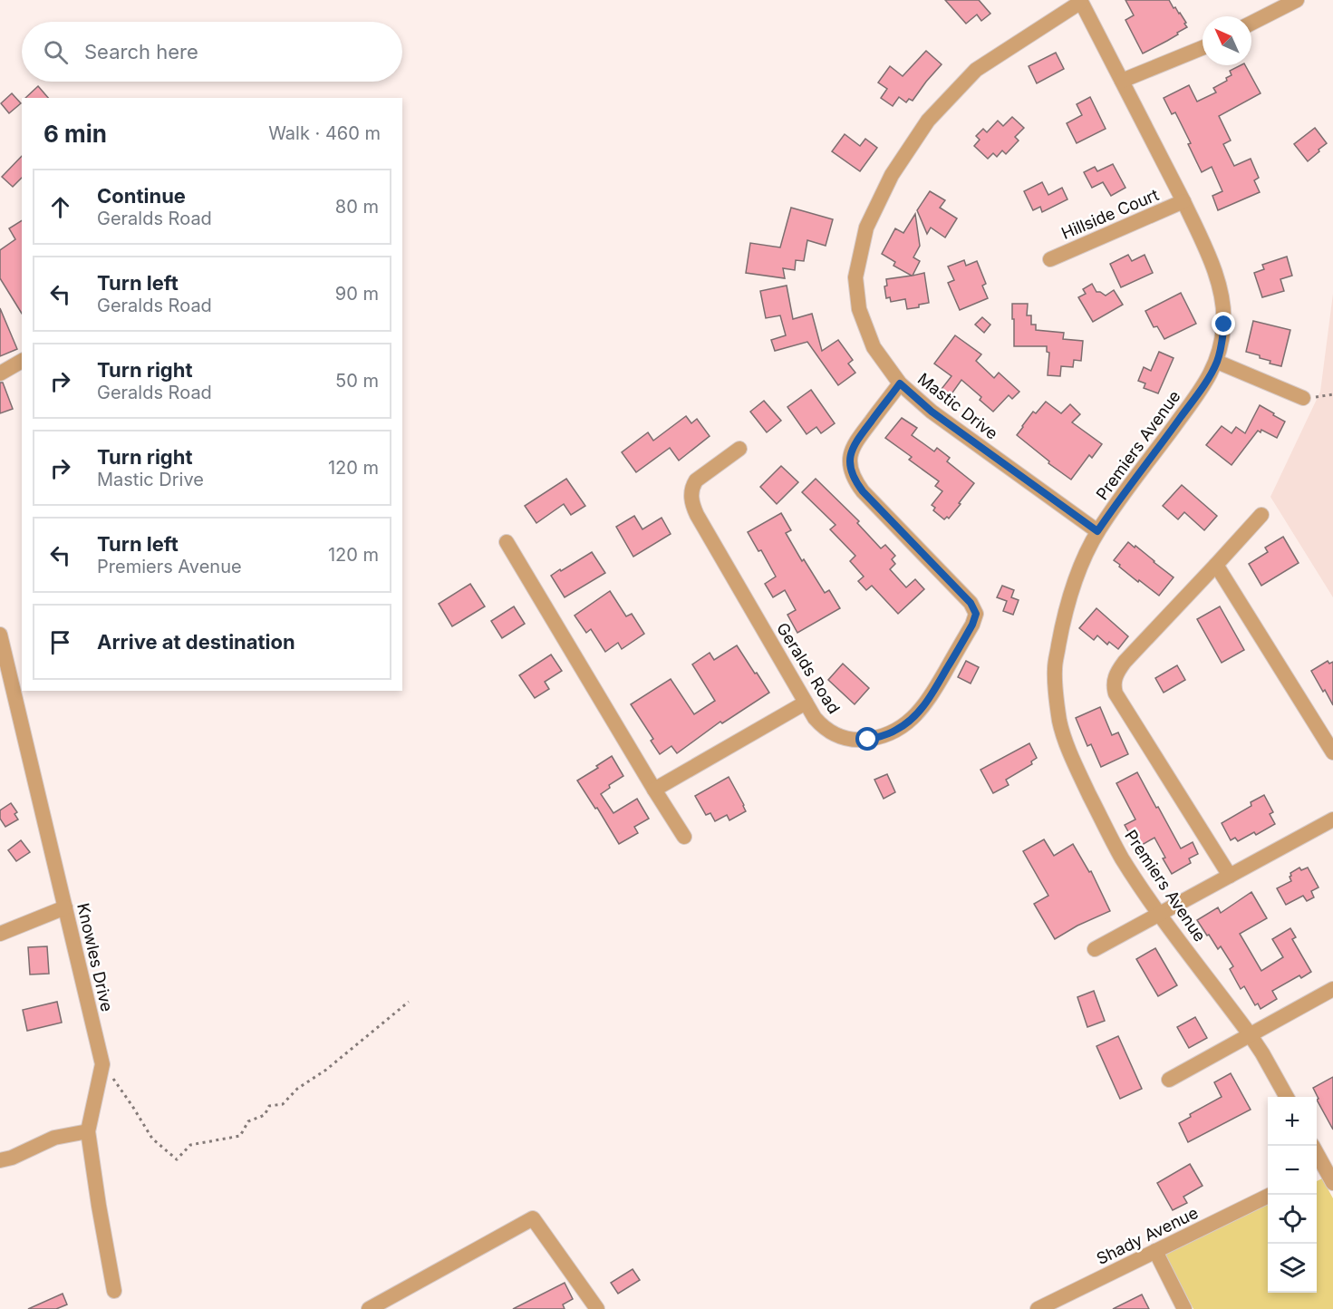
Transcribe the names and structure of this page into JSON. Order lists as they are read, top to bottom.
{
  "streets": {
    "street": [
      "Hillside Court",
      "Mastic Drive",
      "Premiers Avenue",
      "Geralds Road",
      "Knowles Drive",
      "Shady Avenue"
    ]
  },
  "crossings": [
    ["Hillside Court", "Premiers Avenue"],
    ["Mastic Drive", "Premiers Avenue"],
    ["Mastic Drive", "Geralds Road"]
  ],
  "north": "top left",
  "page": {
    "search": "Search here",
    "heading": ["6 min", "Walk · 460 m"],
    "list": [
      ["Continue", "Geralds Road", "80 m"],
      ["Turn left", "Geralds Road", "90 m"],
      ["Turn right", "Geralds Road", "50 m"],
      ["Turn right", "Mastic Drive", "120 m"],
      ["Turn left", "Premiers Avenue", "120 m"],
      "Arrive at destination"
    ],
    "map_buttons": ["+", "−"]
  }
}
